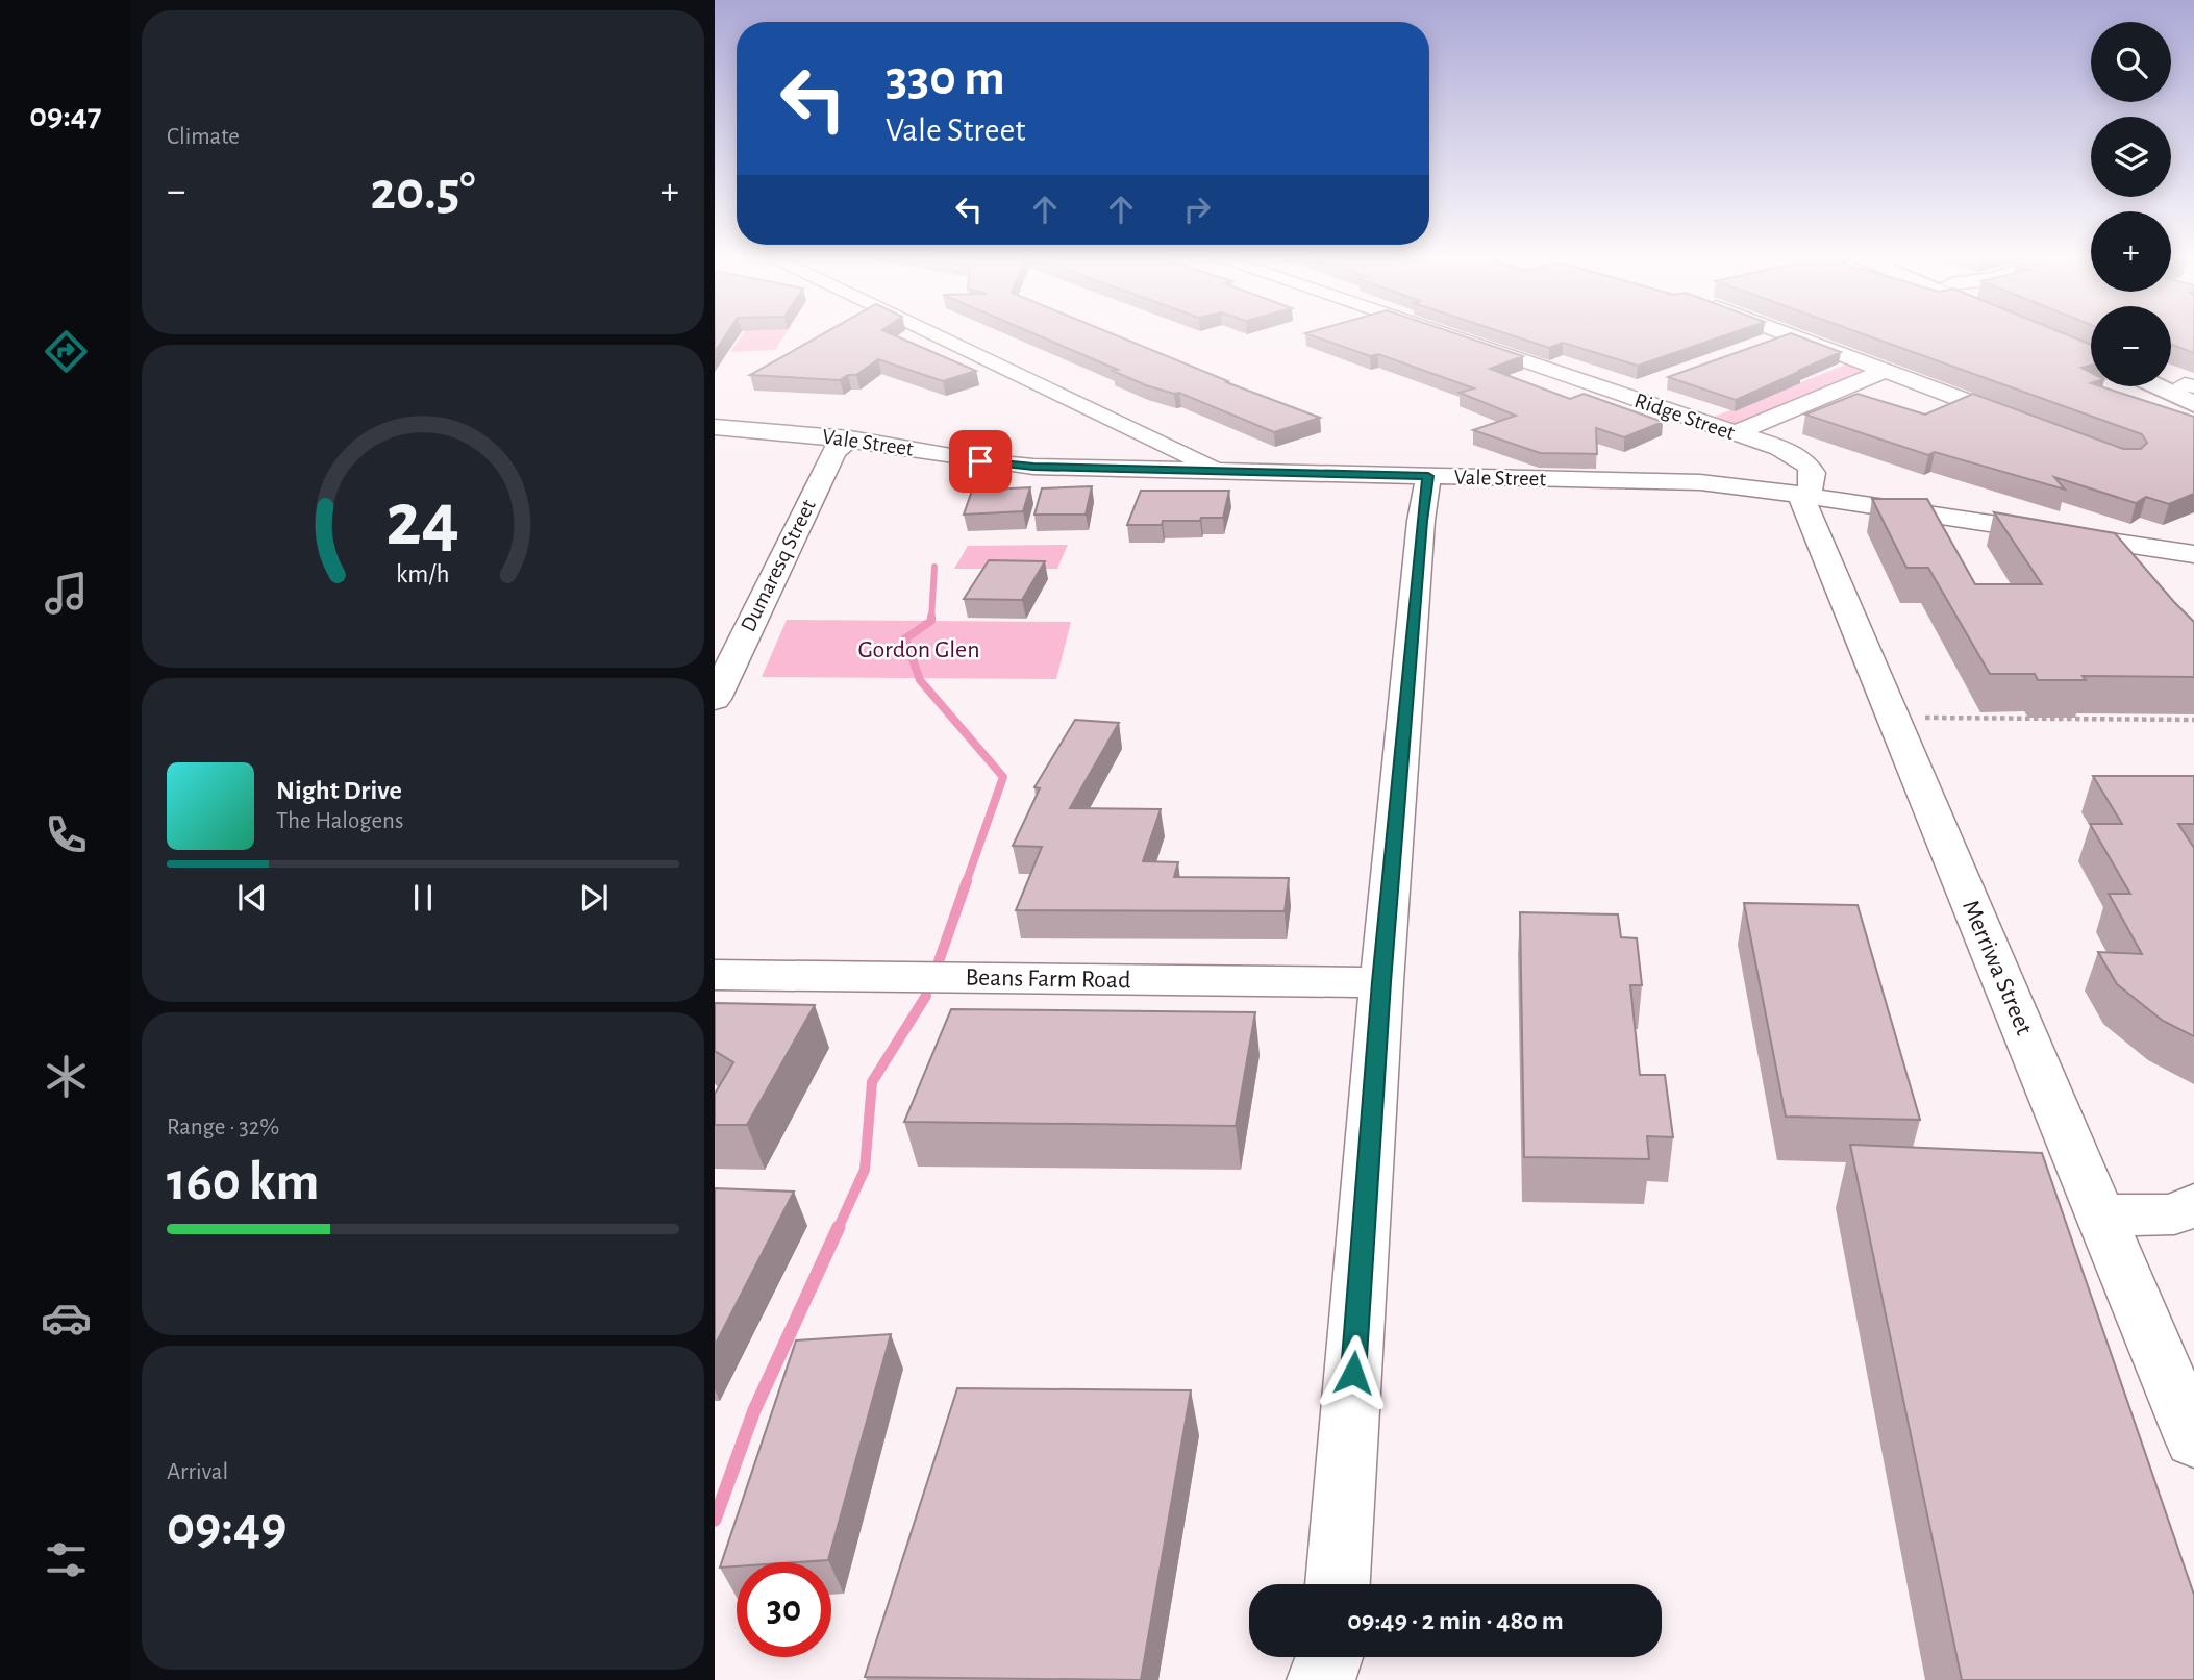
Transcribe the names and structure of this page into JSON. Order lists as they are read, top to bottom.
{
  "streets": {
    "street": [
      "Ridge Street",
      "Vale Street",
      "Dumaresq Street",
      "Merriwa Street",
      "Beans Farm Road"
    ]
  },
  "crossings": [
    ["Ridge Street", "Vale Street"],
    ["Ridge Street", "Merriwa Street"],
    ["Vale Street", "Dumaresq Street"],
    ["Vale Street", "Merriwa Street"]
  ],
  "parks": ["Gordon Glen"],
  "page": {
    "tabs": "09:47",
    "tile": [
      "Climate",
      ["Range · 32%", "160 km"],
      ["Arrival", "09:49"]
    ],
    "map_buttons": ["+", "−"],
    "turn": ["330 m", "Vale Street"],
    "heat": ["−", "20.5°", "+"],
    "song": ["Night Drive", "The Halogens"],
    "limit": "30",
    "trip": "09:49 · 2 min · 480 m",
    "gauge": ["24", "km/h"]
  }
}
